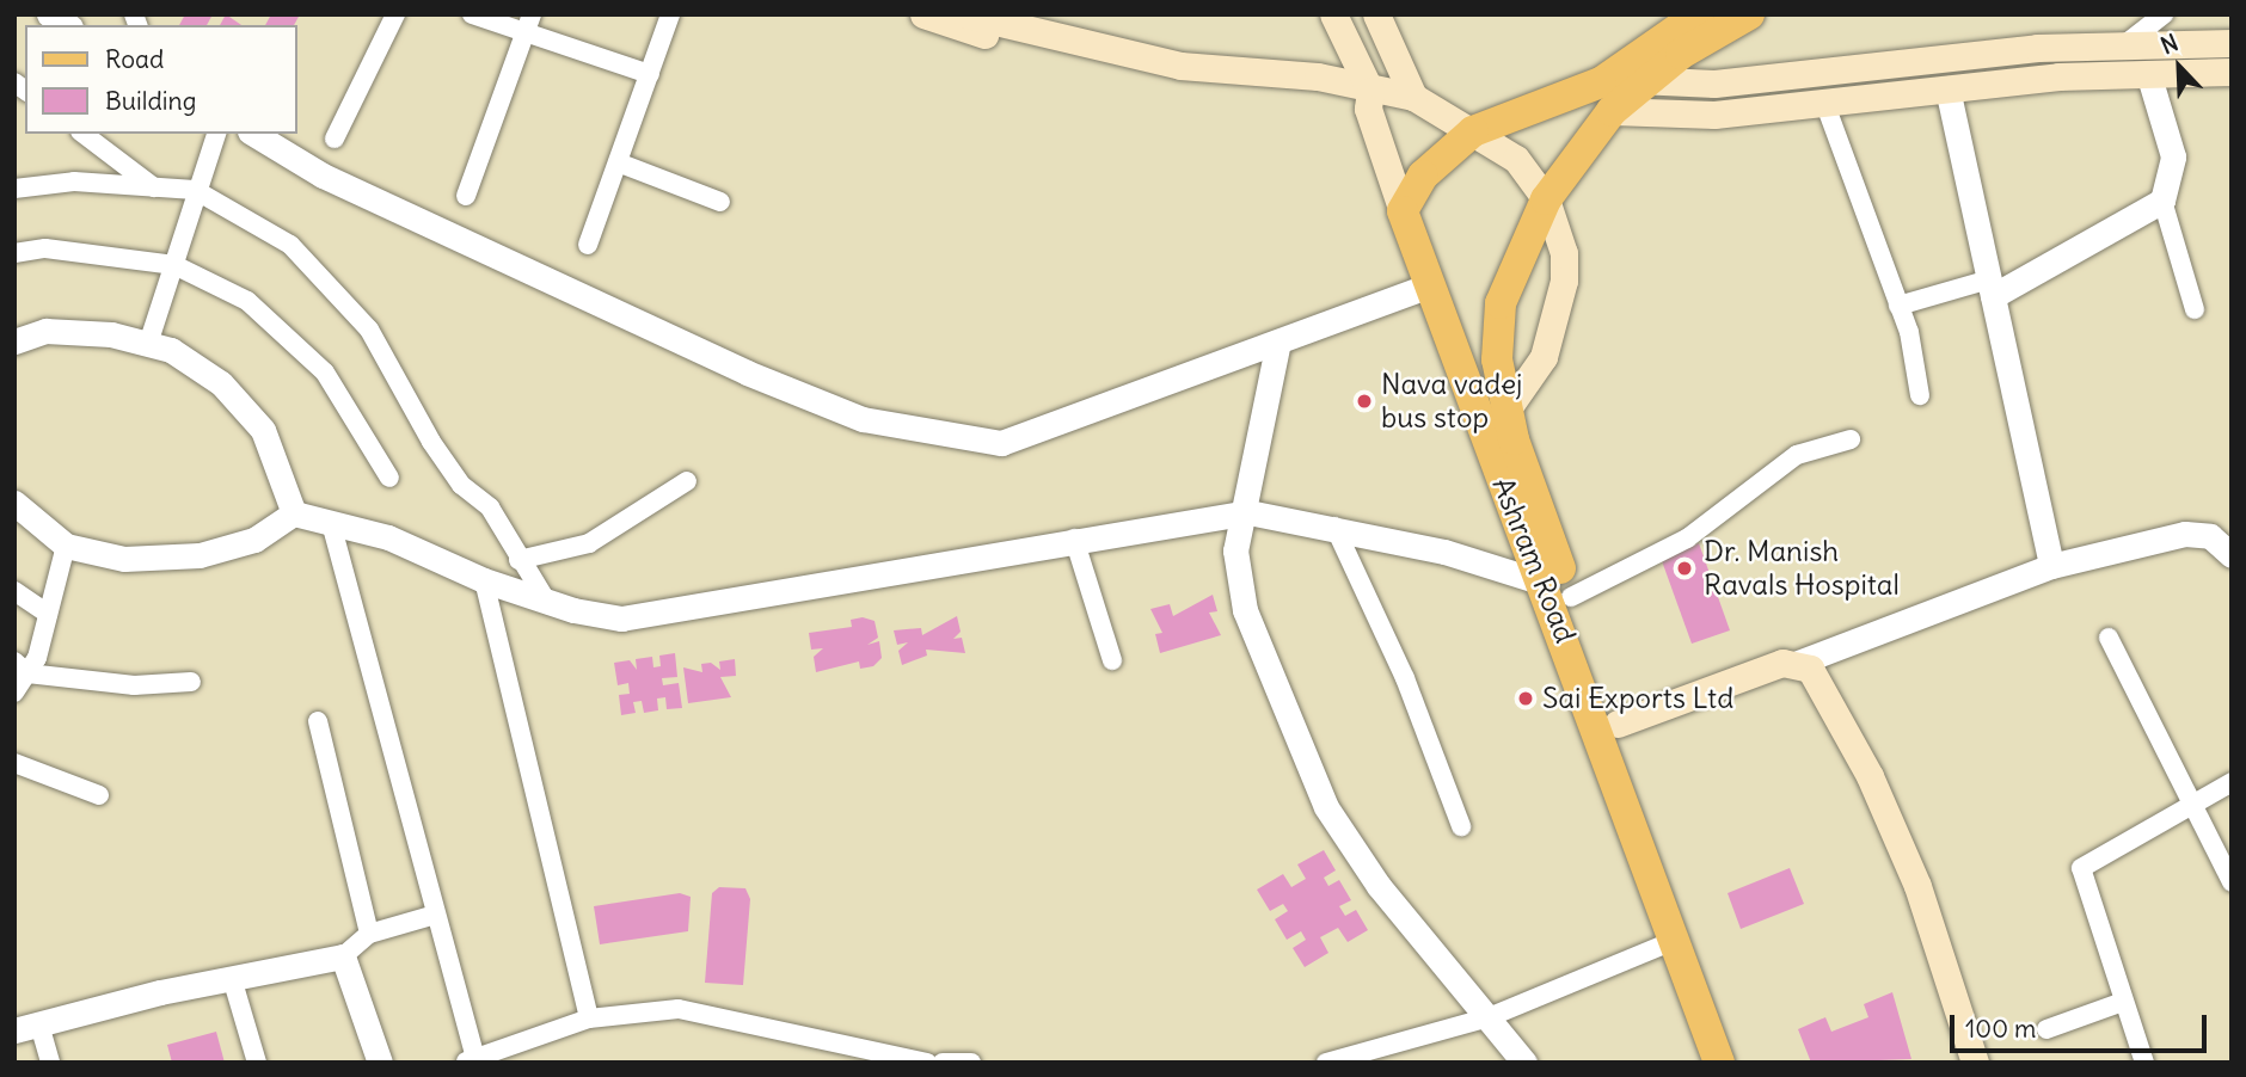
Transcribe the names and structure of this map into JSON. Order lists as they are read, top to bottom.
{
  "streets": {
    "main road": ["Ashram Road"]
  },
  "places": ["Nava vadej bus stop", "Dr. Manish Ravals Hospital", "Sai Exports Ltd"],
  "legend": ["Road", "Building"],
  "scale_bar": "100 m",
  "north": "top left"
}
